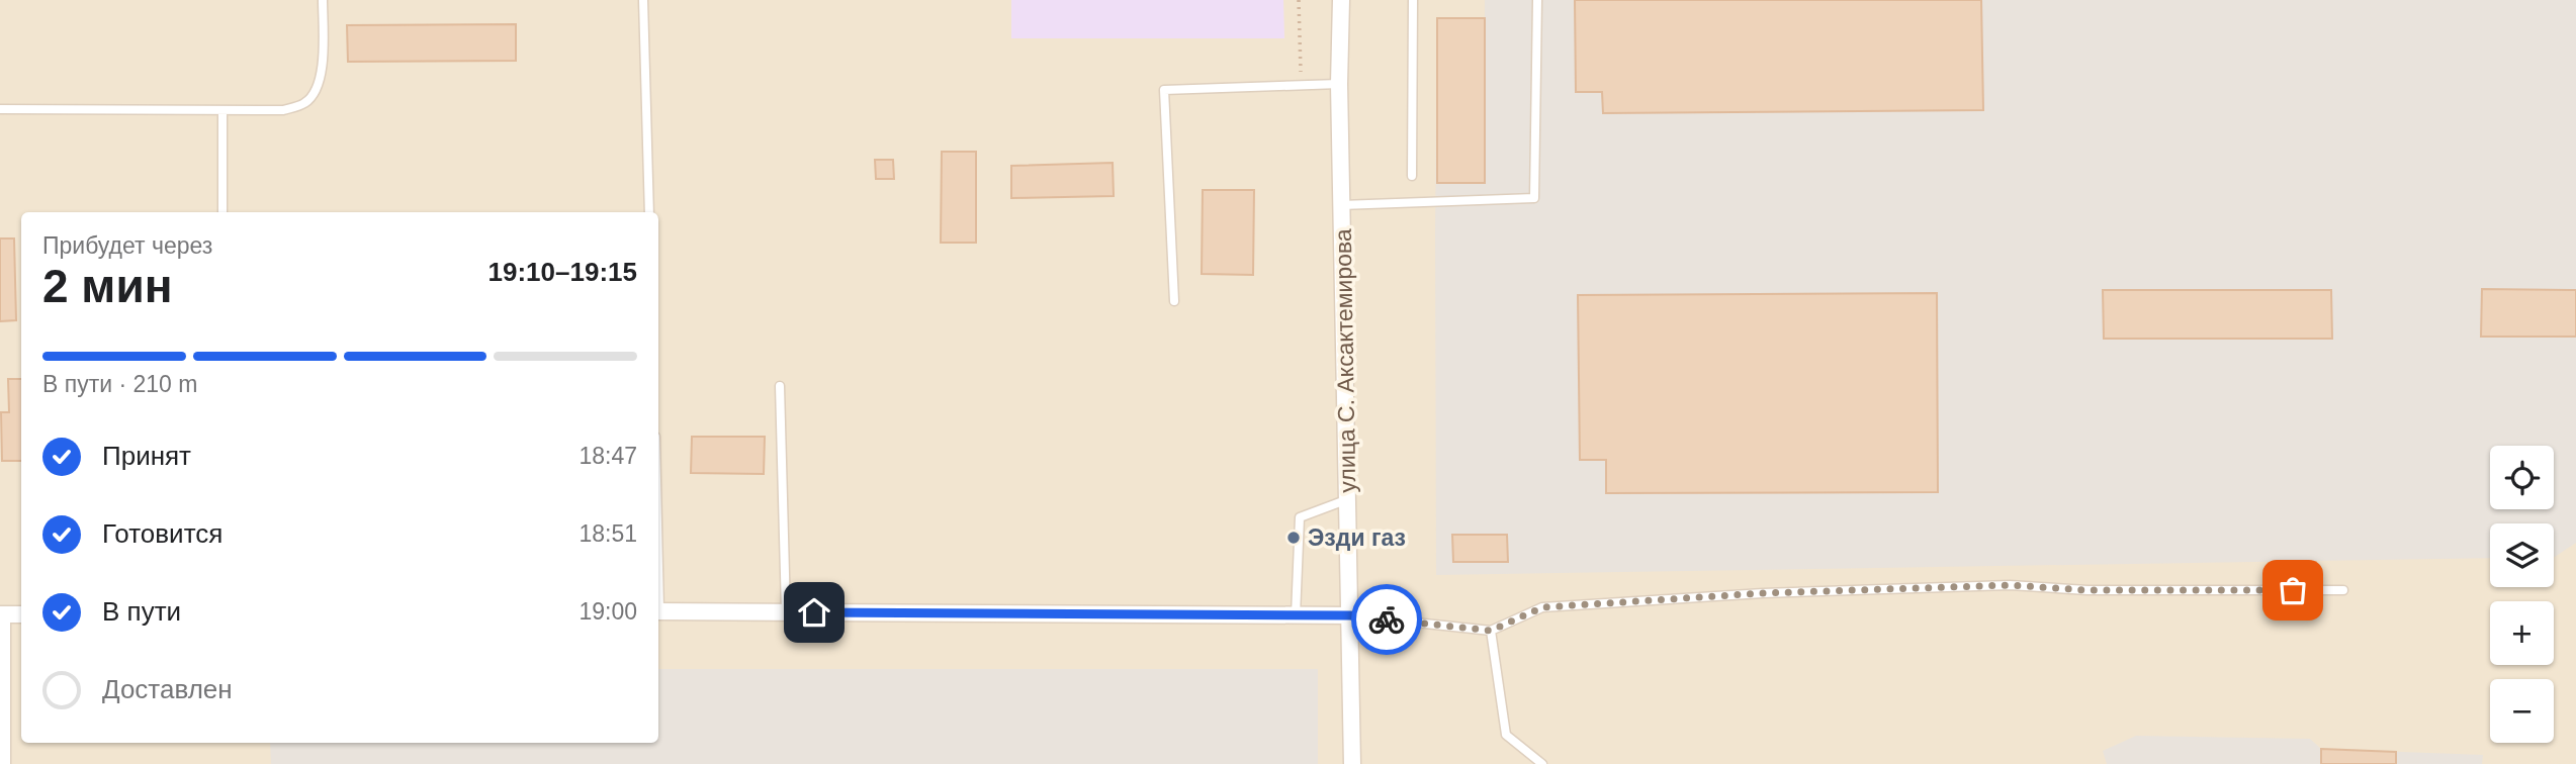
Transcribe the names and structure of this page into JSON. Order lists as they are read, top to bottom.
{
  "streets": {
    "street": ["улица С. Аксактемирова"]
  },
  "places": ["Эзди газ"],
  "page": {
    "heading": ["2 мин", "Прибудет через", "19:10–19:15"],
    "bar": "В пути · 210 m",
    "list": [
      ["Принят", "18:47"],
      ["Готовится", "18:51"],
      ["В пути", "19:00"],
      "Доставлен"
    ],
    "map_buttons": ["+", "−"]
  }
}
